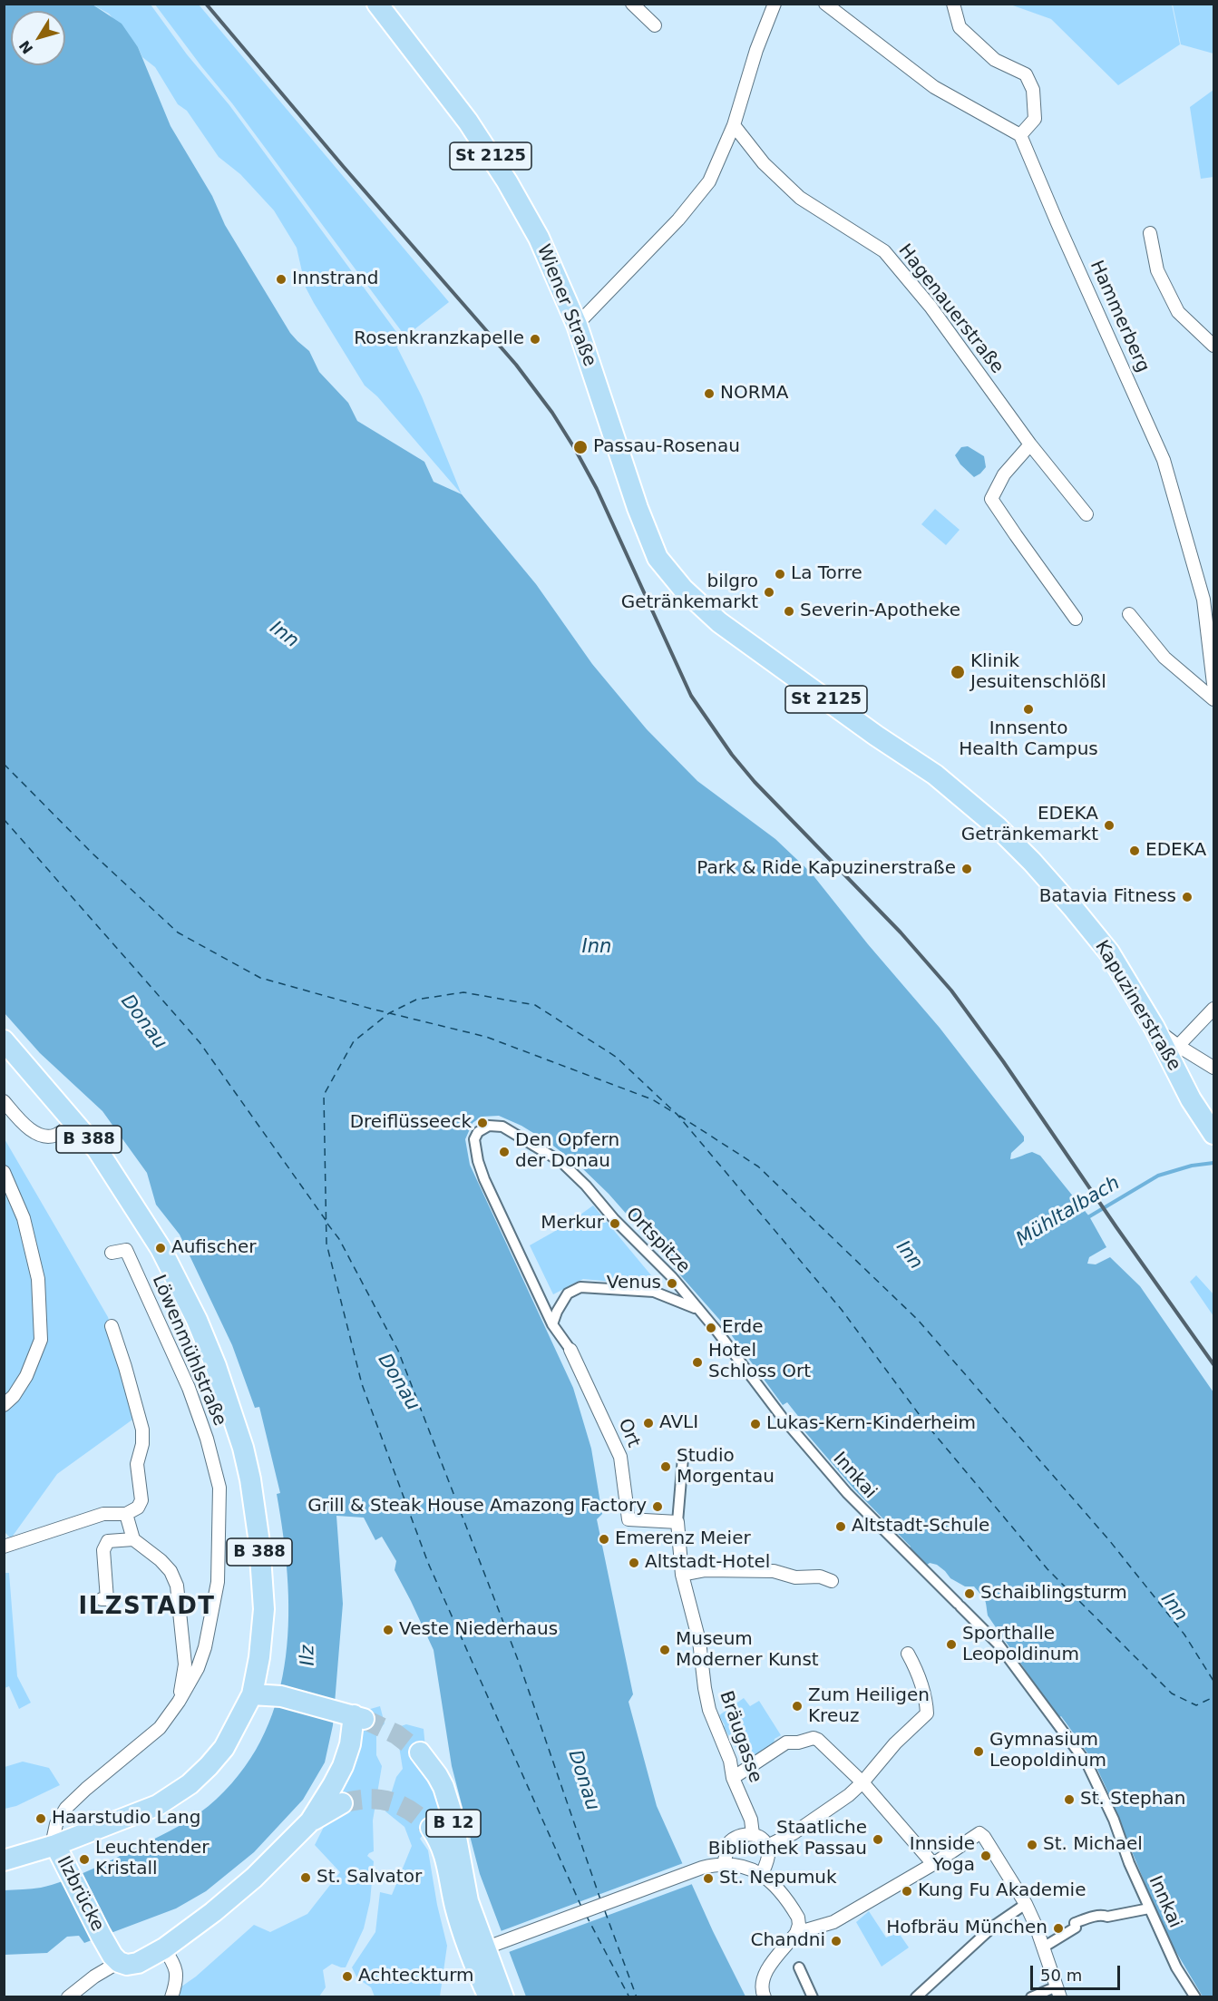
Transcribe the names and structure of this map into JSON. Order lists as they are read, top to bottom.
{
  "streets": {
    "main road": [
      "St 2125",
      "Wiener Straße",
      "Kapuzinerstraße",
      "B 388",
      "B 12",
      "Ilzbrücke"
    ],
    "street": [
      "Hagenauerstraße",
      "Hammerberg",
      "Ortspitze",
      "Löwenmühlstraße",
      "Ort",
      "Innkai",
      "Bräugasse"
    ]
  },
  "crossings": [
    ["Wiener Straße", "Kapuzinerstraße"],
    ["Ortspitze", "Ort"],
    ["Ortspitze", "Innkai"],
    ["Löwenmühlstraße", "Ilzbrücke"],
    ["Ort", "Bräugasse"]
  ],
  "districts": ["ILZSTADT"],
  "water": [
    "Inn",
    "Donau",
    "Mühltalbach",
    "Ilz"
  ],
  "places": [
    "Innstrand",
    "Rosenkranzkapelle",
    "NORMA",
    "Passau-Rosenau",
    "La Torre",
    "bilgro Getränkemarkt",
    "Severin-Apotheke",
    "Klinik Jesuitenschlößl",
    "Innsento Health Campus",
    "EDEKA Getränkemarkt",
    "EDEKA",
    "Park & Ride Kapuzinerstraße",
    "Batavia Fitness",
    "Dreiflüsseeck",
    "Den Opfern der Donau",
    "Merkur",
    "Aufischer",
    "Venus",
    "Erde",
    "Hotel Schloss Ort",
    "AVLI",
    "Lukas-Kern-Kinderheim",
    "Studio Morgentau",
    "Grill & Steak House Amazong Factory",
    "Altstadt-Schule",
    "Emerenz Meier",
    "Altstadt-Hotel",
    "Schaiblingsturm",
    "Veste Niederhaus",
    "Sporthalle Leopoldinum",
    "Museum Moderner Kunst",
    "Zum Heiligen Kreuz",
    "Gymnasium Leopoldinum",
    "St. Stephan",
    "Haarstudio Lang",
    "Staatliche Bibliothek Passau",
    "St. Michael",
    "Innside Yoga",
    "Leuchtender Kristall",
    "St. Salvator",
    "St. Nepumuk",
    "Kung Fu Akademie",
    "Hofbräu München",
    "Chandni",
    "Achteckturm"
  ],
  "scale_bar": "50 m",
  "north": "bottom left"
}
